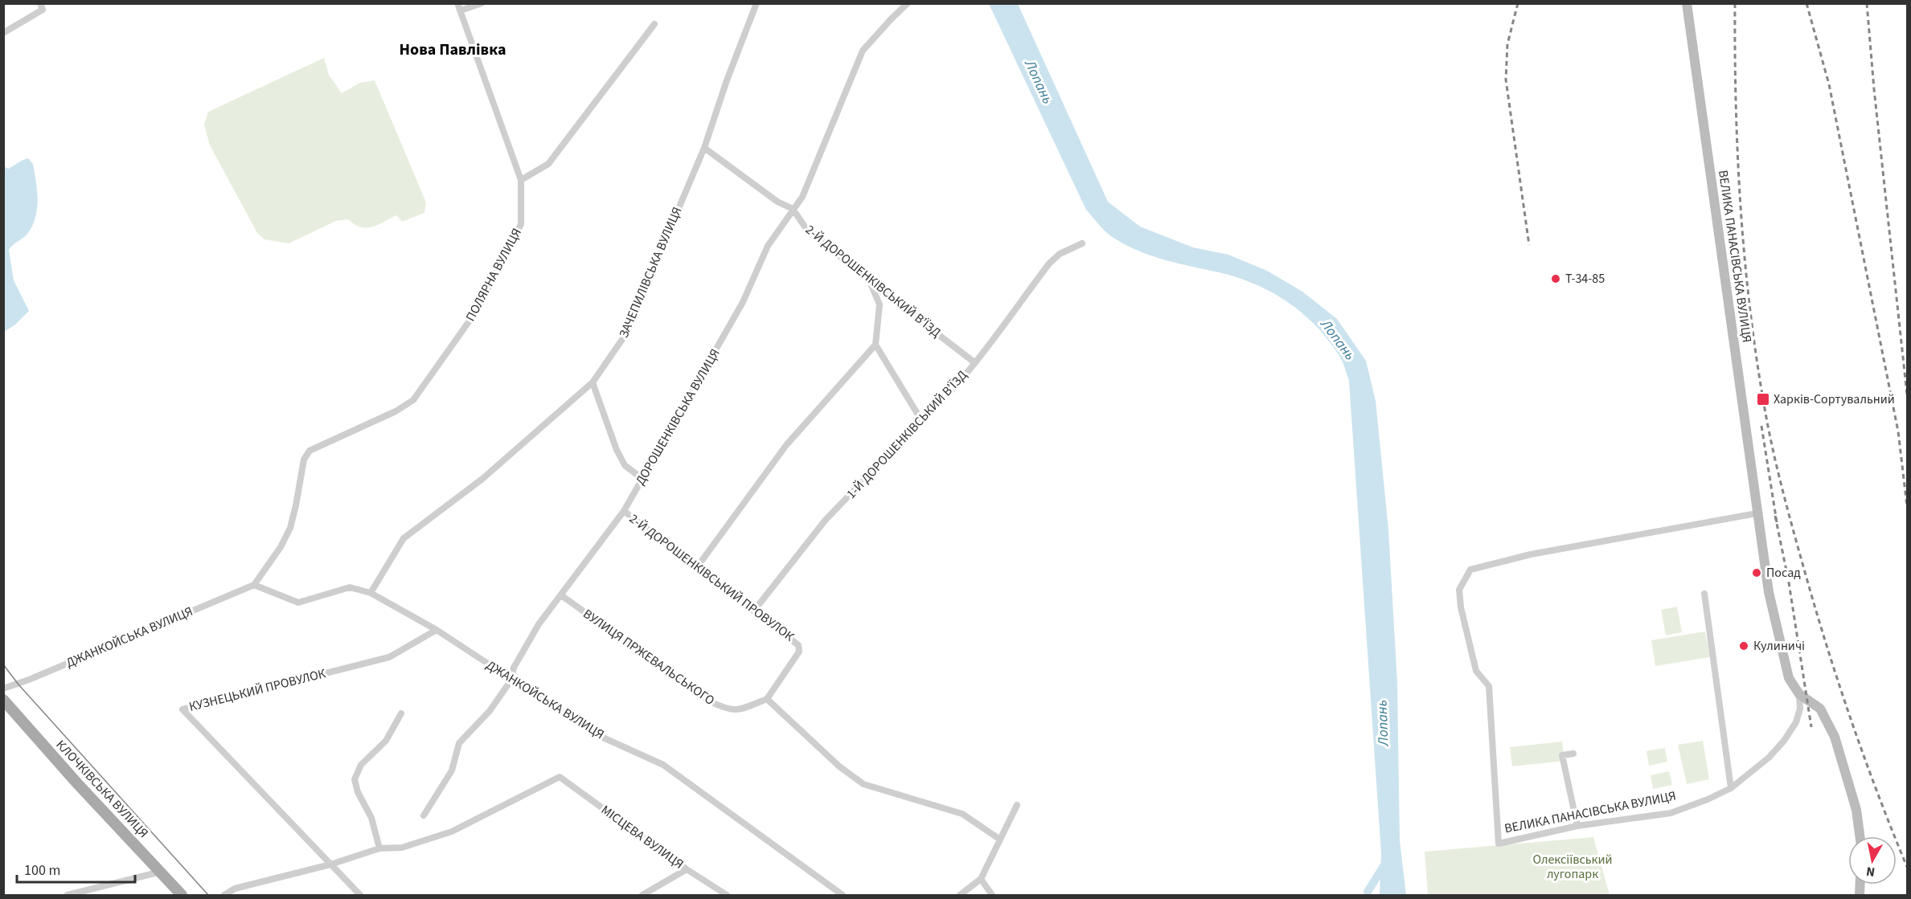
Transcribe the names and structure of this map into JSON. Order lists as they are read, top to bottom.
{
  "streets": {
    "main road": ["КЛОЧКІВСЬКА ВУЛИЦЯ"],
    "street": [
      "ВЕЛИКА ПАНАСІВСЬКА ВУЛИЦЯ",
      "ЗАЧЕПИЛІВСЬКА ВУЛИЦЯ",
      "ПОЛЯРНА ВУЛИЦЯ",
      "2-Й ДОРОШЕНКІВСЬКИЙ В’ЇЗД",
      "ДОРОШЕНКІВСЬКА ВУЛИЦЯ",
      "1-Й ДОРОШЕНКІВСЬКИЙ В’ЇЗД",
      "2-Й ДОРОШЕНКІВСЬКИЙ ПРОВУЛОК",
      "ДЖАНКОЙСЬКА ВУЛИЦЯ",
      "ВУЛИЦЯ ПРЖЕВАЛЬСЬКОГО",
      "КУЗНЕЦЬКИЙ ПРОВУЛОК",
      "МІСЦЕВА ВУЛИЦЯ"
    ]
  },
  "crossings": [
    ["ЗАЧЕПИЛІВСЬКА ВУЛИЦЯ", "2-Й ДОРОШЕНКІВСЬКИЙ В’ЇЗД"],
    ["ЗАЧЕПИЛІВСЬКА ВУЛИЦЯ", "ДЖАНКОЙСЬКА ВУЛИЦЯ"],
    ["ПОЛЯРНА ВУЛИЦЯ", "ДЖАНКОЙСЬКА ВУЛИЦЯ"],
    ["2-Й ДОРОШЕНКІВСЬКИЙ В’ЇЗД", "ДОРОШЕНКІВСЬКА ВУЛИЦЯ"],
    ["2-Й ДОРОШЕНКІВСЬКИЙ В’ЇЗД", "1-Й ДОРОШЕНКІВСЬКИЙ В’ЇЗД"],
    ["ДОРОШЕНКІВСЬКА ВУЛИЦЯ", "2-Й ДОРОШЕНКІВСЬКИЙ ПРОВУЛОК"],
    ["ДОРОШЕНКІВСЬКА ВУЛИЦЯ", "ДЖАНКОЙСЬКА ВУЛИЦЯ"],
    ["ДОРОШЕНКІВСЬКА ВУЛИЦЯ", "ВУЛИЦЯ ПРЖЕВАЛЬСЬКОГО"],
    ["1-Й ДОРОШЕНКІВСЬКИЙ В’ЇЗД", "2-Й ДОРОШЕНКІВСЬКИЙ ПРОВУЛОК"],
    ["2-Й ДОРОШЕНКІВСЬКИЙ ПРОВУЛОК", "ВУЛИЦЯ ПРЖЕВАЛЬСЬКОГО"],
    ["ДЖАНКОЙСЬКА ВУЛИЦЯ", "КУЗНЕЦЬКИЙ ПРОВУЛОК"]
  ],
  "districts": ["Нова Павлівка"],
  "water": ["Лопань"],
  "parks": ["Олексіївський лугопарк"],
  "places": {
    "other": ["Т-34-85", "Посад", "Кулиничі"],
    "transit": ["Харків-Сортувальний"]
  },
  "scale_bar": "100 m",
  "north": "bottom"
}
